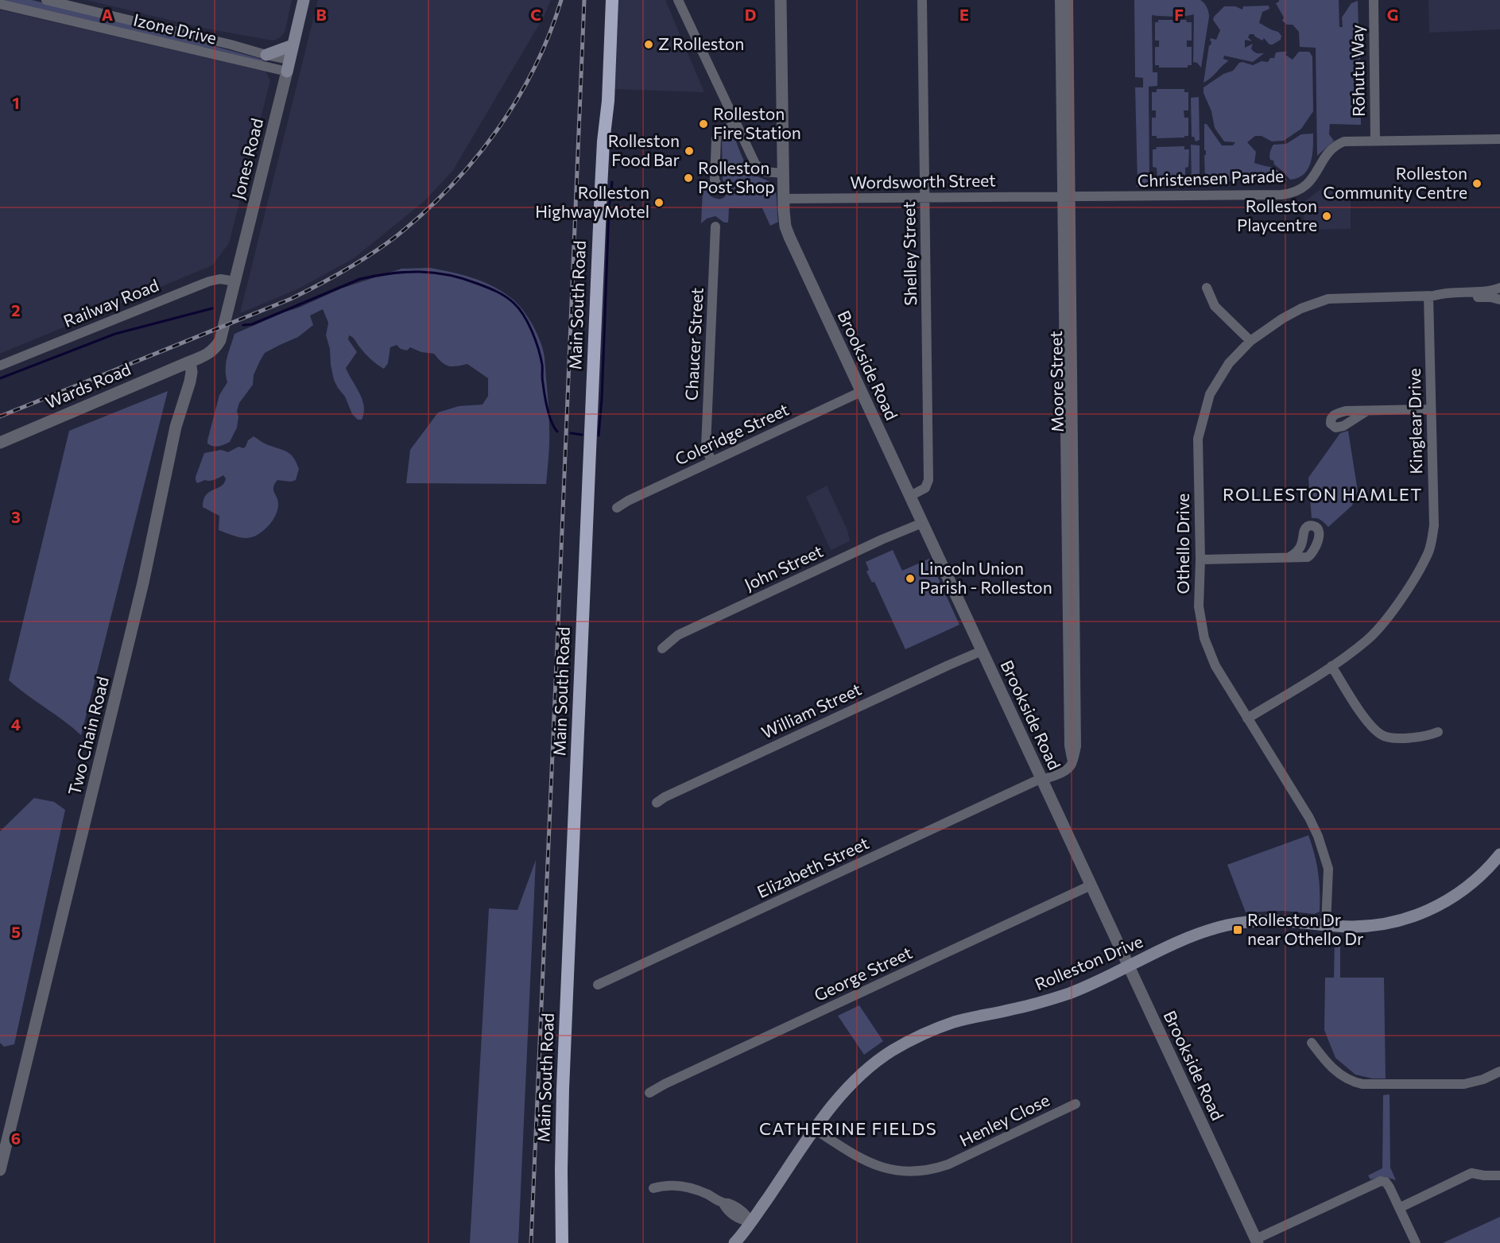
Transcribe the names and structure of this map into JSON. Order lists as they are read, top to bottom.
{
  "streets": {
    "highway": ["Main South Road"],
    "main road": ["Jones Road", "Rolleston Drive"],
    "street": [
      "Izone Drive",
      "Rōhutu Way",
      "Christensen Parade",
      "Wordsworth Street",
      "Shelley Street",
      "Railway Road",
      "Chaucer Street",
      "Brookside Road",
      "Moore Street",
      "Wards Road",
      "Kinglear Drive",
      "Coleridge Street",
      "Othello Drive",
      "John Street",
      "William Street",
      "Two Chain Road",
      "Elizabeth Street",
      "George Street",
      "Henley Close"
    ]
  },
  "crossings": [
    ["Izone Drive", "Jones Road"],
    ["Rōhutu Way", "Christensen Parade"],
    ["Jones Road", "Railway Road"],
    ["Jones Road", "Wards Road"],
    ["Jones Road", "Two Chain Road"],
    ["Christensen Parade", "Wordsworth Street"],
    ["Christensen Parade", "Moore Street"],
    ["Wordsworth Street", "Shelley Street"],
    ["Wordsworth Street", "Brookside Road"],
    ["Wordsworth Street", "Moore Street"],
    ["Shelley Street", "Brookside Road"],
    ["Chaucer Street", "Coleridge Street"],
    ["Brookside Road", "Moore Street"],
    ["Brookside Road", "Coleridge Street"],
    ["Brookside Road", "John Street"],
    ["Brookside Road", "William Street"],
    ["Brookside Road", "Elizabeth Street"],
    ["Brookside Road", "Rolleston Drive"],
    ["Brookside Road", "George Street"],
    ["Moore Street", "Elizabeth Street"],
    ["Wards Road", "Two Chain Road"],
    ["Kinglear Drive", "Othello Drive"],
    ["Othello Drive", "Rolleston Drive"],
    ["Rolleston Drive", "Henley Close"]
  ],
  "districts": ["ROLLESTON HAMLET", "CATHERINE FIELDS"],
  "places": {
    "other": [
      "Z Rolleston",
      "Rolleston Fire Station",
      "Rolleston Food Bar",
      "Rolleston Post Shop",
      "Rolleston Community Centre",
      "Rolleston Highway Motel",
      "Rolleston Playcentre",
      "Lincoln Union Parish - Rolleston"
    ],
    "transit": ["Rolleston Dr near Othello Dr"]
  },
  "grid": {
    "columns": [
      "A",
      "B",
      "C",
      "D",
      "E",
      "F",
      "G"
    ],
    "rows": [
      "1",
      "2",
      "3",
      "4",
      "5",
      "6"
    ]
  }
}
